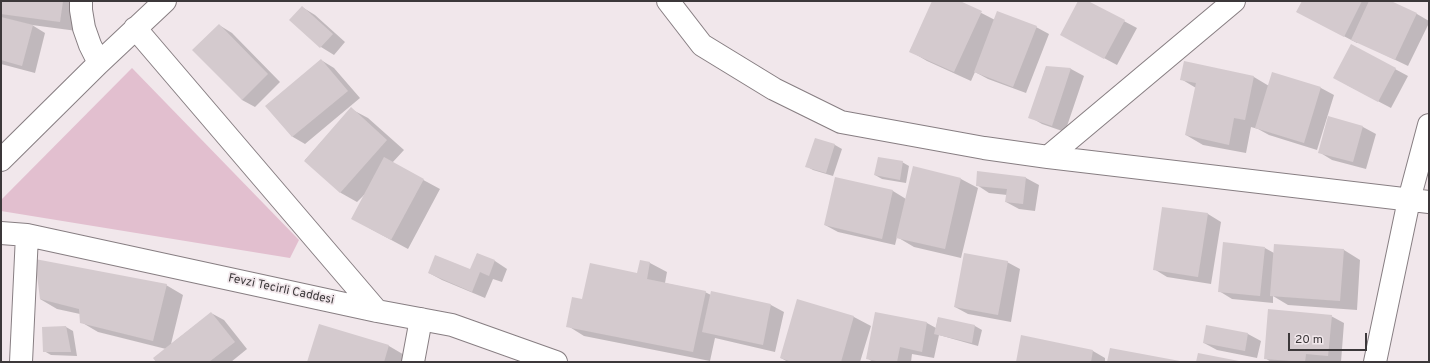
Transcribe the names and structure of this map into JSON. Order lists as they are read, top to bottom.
{
  "streets": {
    "street": ["Fevzi Tecirli Caddesi"]
  },
  "scale_bar": "20 m"
}
